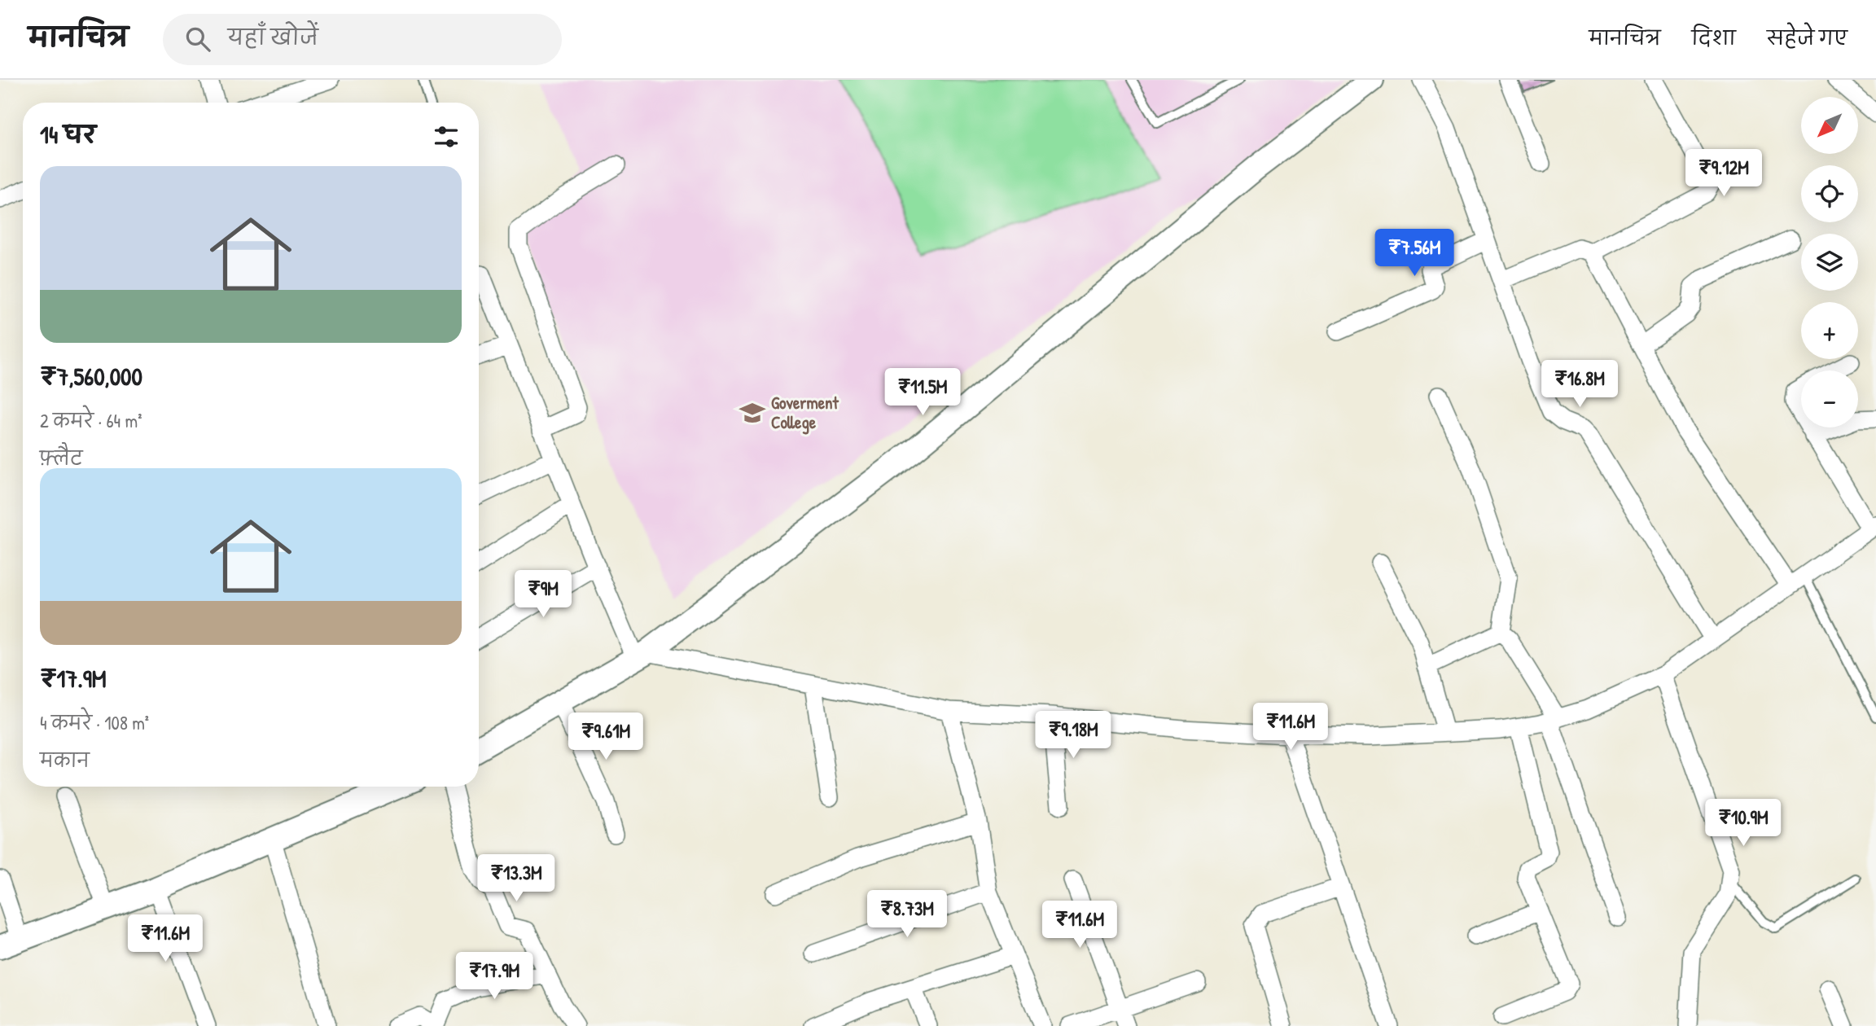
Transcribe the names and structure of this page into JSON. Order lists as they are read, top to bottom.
{
  "places": {
    "school or university": ["Goverment College"]
  },
  "north": "bottom left",
  "page": {
    "header": "मानचित्र",
    "search": "यहाँ खोजें",
    "nav": ["मानचित्र", "दिशा", "सहेजे गए"],
    "map_buttons": ["+", "−"],
    "heading": "14 घर",
    "price": [
      "₹9.12M",
      "₹7.56M",
      "₹16.8M",
      "₹11.5M",
      "₹9M",
      "₹11.6M",
      "₹9.18M",
      "₹9.61M",
      "₹10.9M",
      "₹13.3M",
      "₹8.73M",
      "₹11.6M",
      "₹11.6M",
      "₹17.9M"
    ],
    "list": [
      {
        "name": "₹7,560,000",
        "note": "2 कमरे · 64 m² · फ़्लैट"
      },
      {
        "name": "₹17.9M",
        "note": "4 कमरे · 108 m² · मकान"
      }
    ]
  }
}
